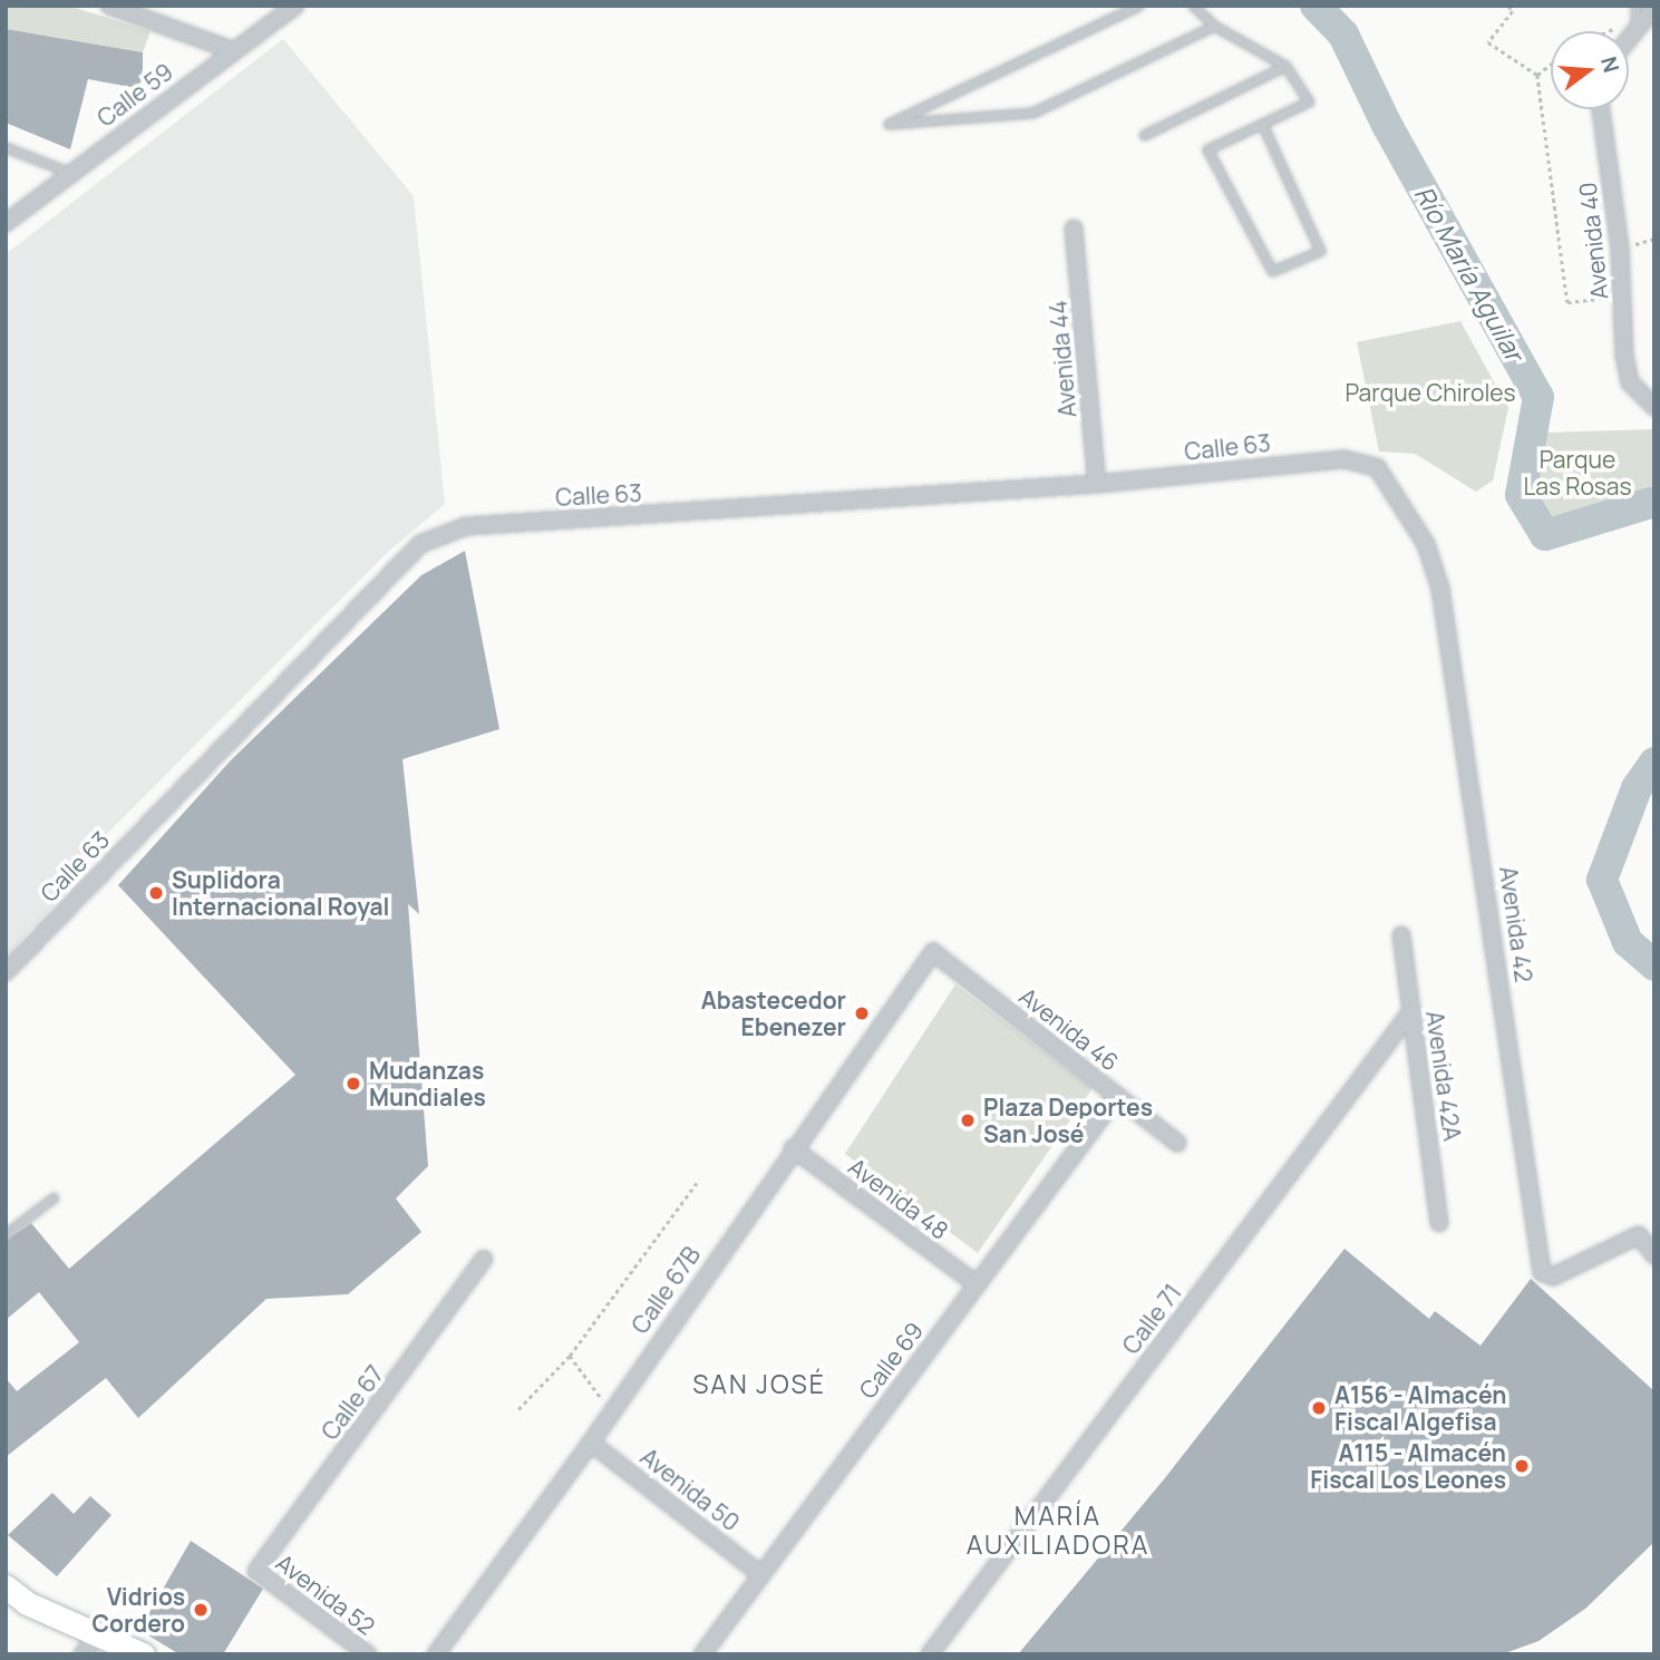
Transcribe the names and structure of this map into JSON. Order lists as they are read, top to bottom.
{
  "streets": {
    "street": [
      "Calle 59",
      "Avenida 40",
      "Avenida 44",
      "Calle 63",
      "Avenida 42",
      "Avenida 46",
      "Avenida 42A",
      "Avenida 48",
      "Calle 67B",
      "Calle 71",
      "Calle 69",
      "Calle 67",
      "Avenida 50",
      "Avenida 52"
    ]
  },
  "crossings": [
    ["Avenida 44", "Calle 63"],
    ["Calle 63", "Avenida 42"],
    ["Avenida 46", "Calle 67B"],
    ["Avenida 46", "Calle 69"],
    ["Avenida 42A", "Calle 71"],
    ["Avenida 48", "Calle 67B"],
    ["Avenida 48", "Calle 69"],
    ["Calle 67B", "Avenida 50"],
    ["Calle 69", "Avenida 50"],
    ["Calle 67", "Avenida 52"]
  ],
  "districts": ["SAN JOSÉ", "MARÍA AUXILIADORA"],
  "water": ["Río María Aguilar"],
  "parks": ["Parque Chiroles", "Parque Las Rosas"],
  "places": [
    "Suplidora Internacional Royal",
    "Abastecedor Ebenezer",
    "Mudanzas Mundiales",
    "Plaza Deportes San José",
    "A156 - Almacén Fiscal Algefisa",
    "A115 - Almacén Fiscal Los Leones",
    "Vidrios Cordero"
  ],
  "north": "right"
}
